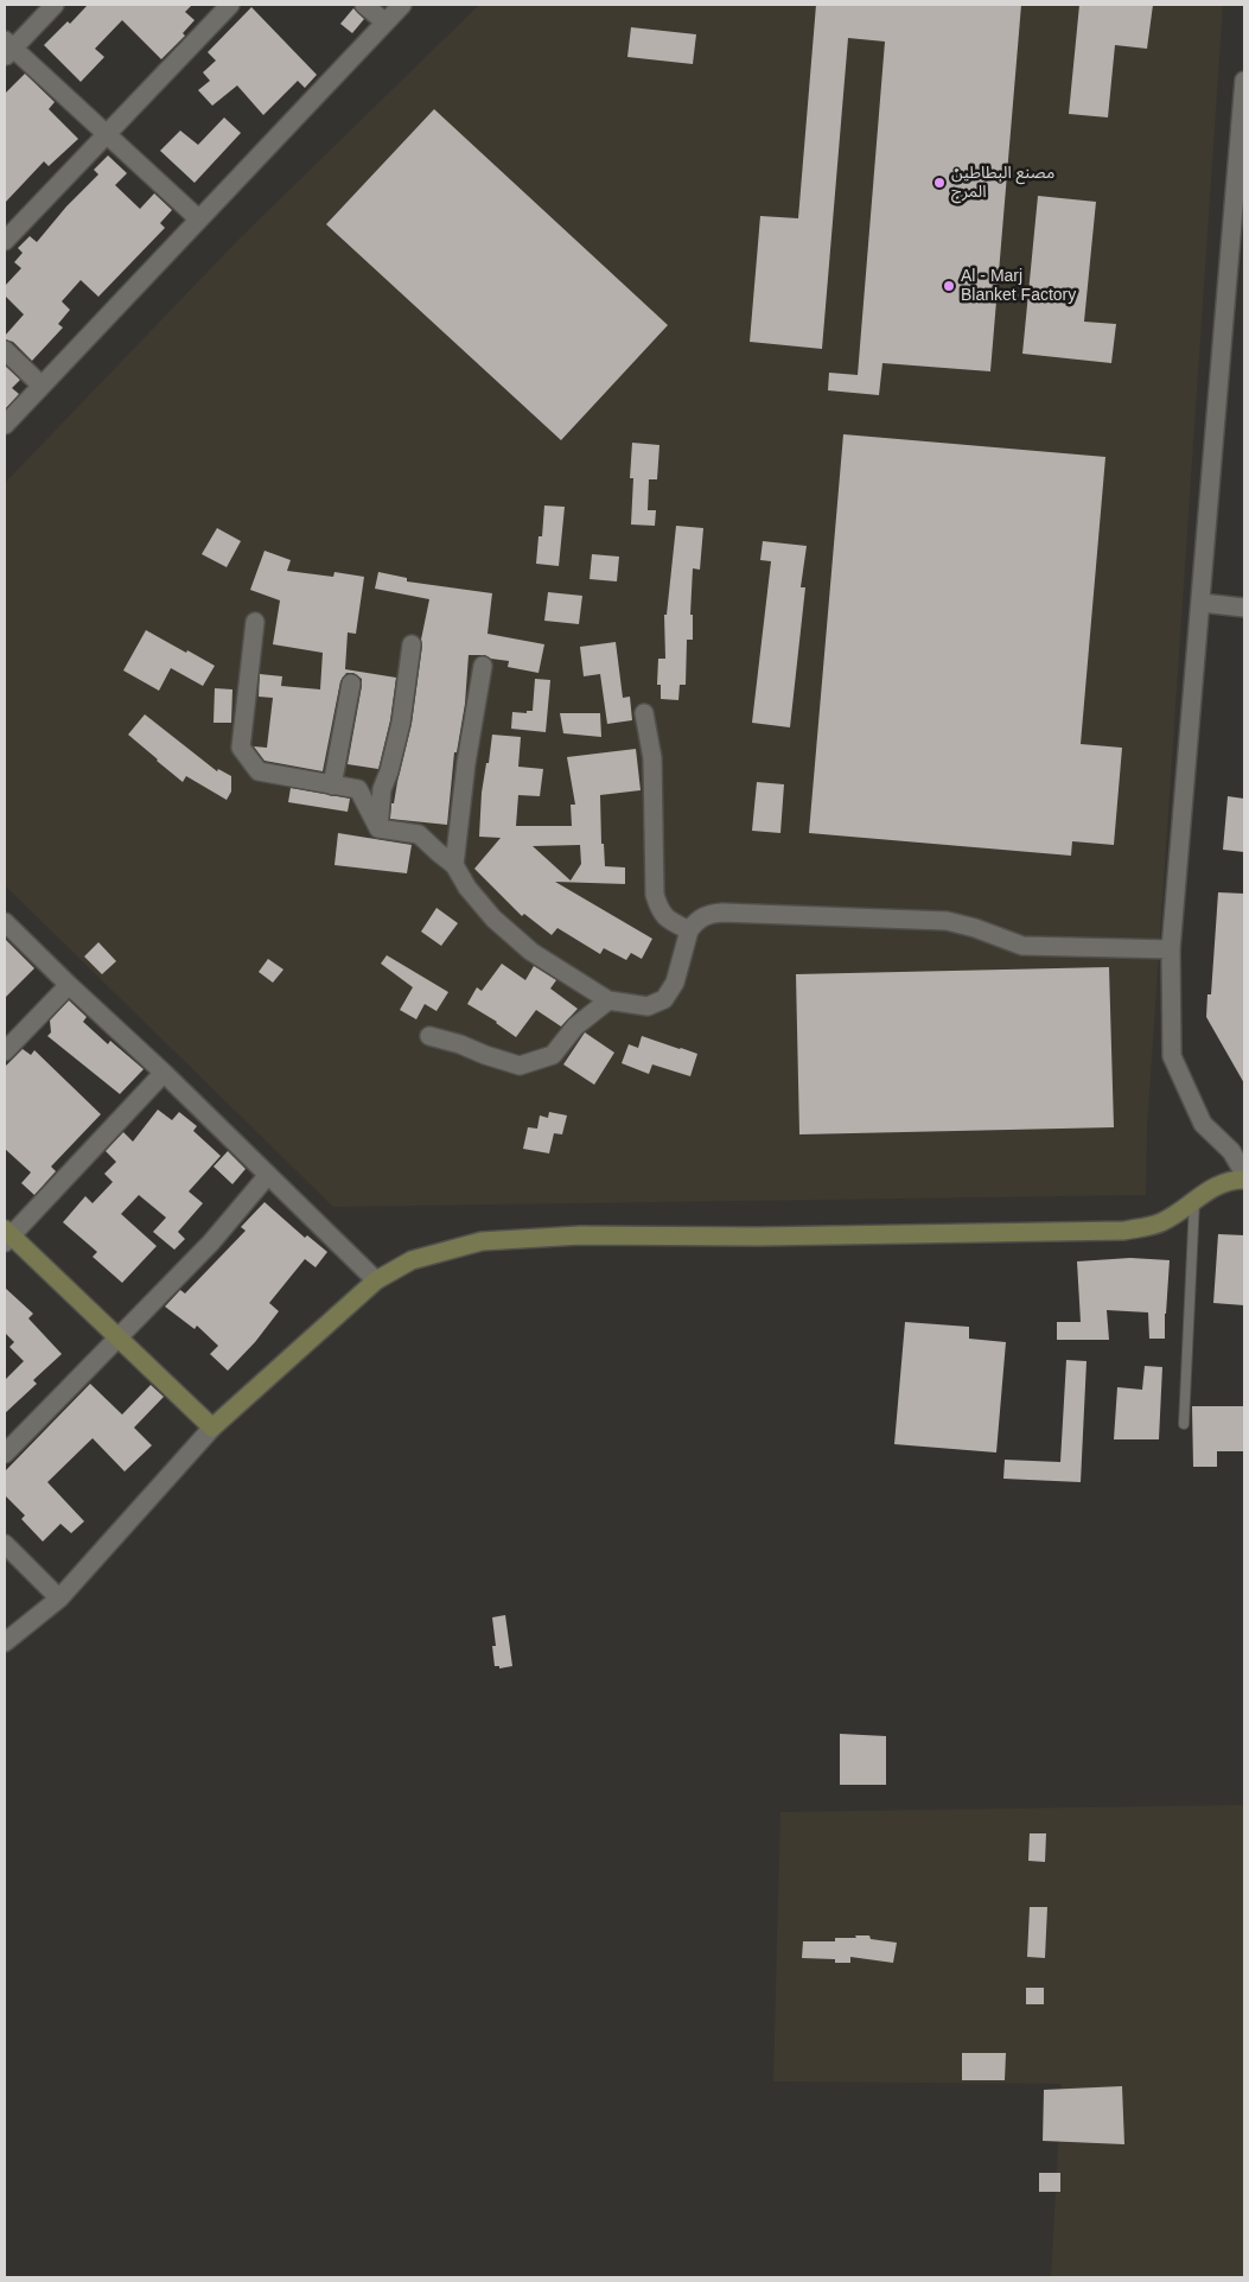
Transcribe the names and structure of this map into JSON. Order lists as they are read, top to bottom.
{
  "places": ["مصنع البطاطين المرج", "Al - Marj Blanket Factory"]
}
